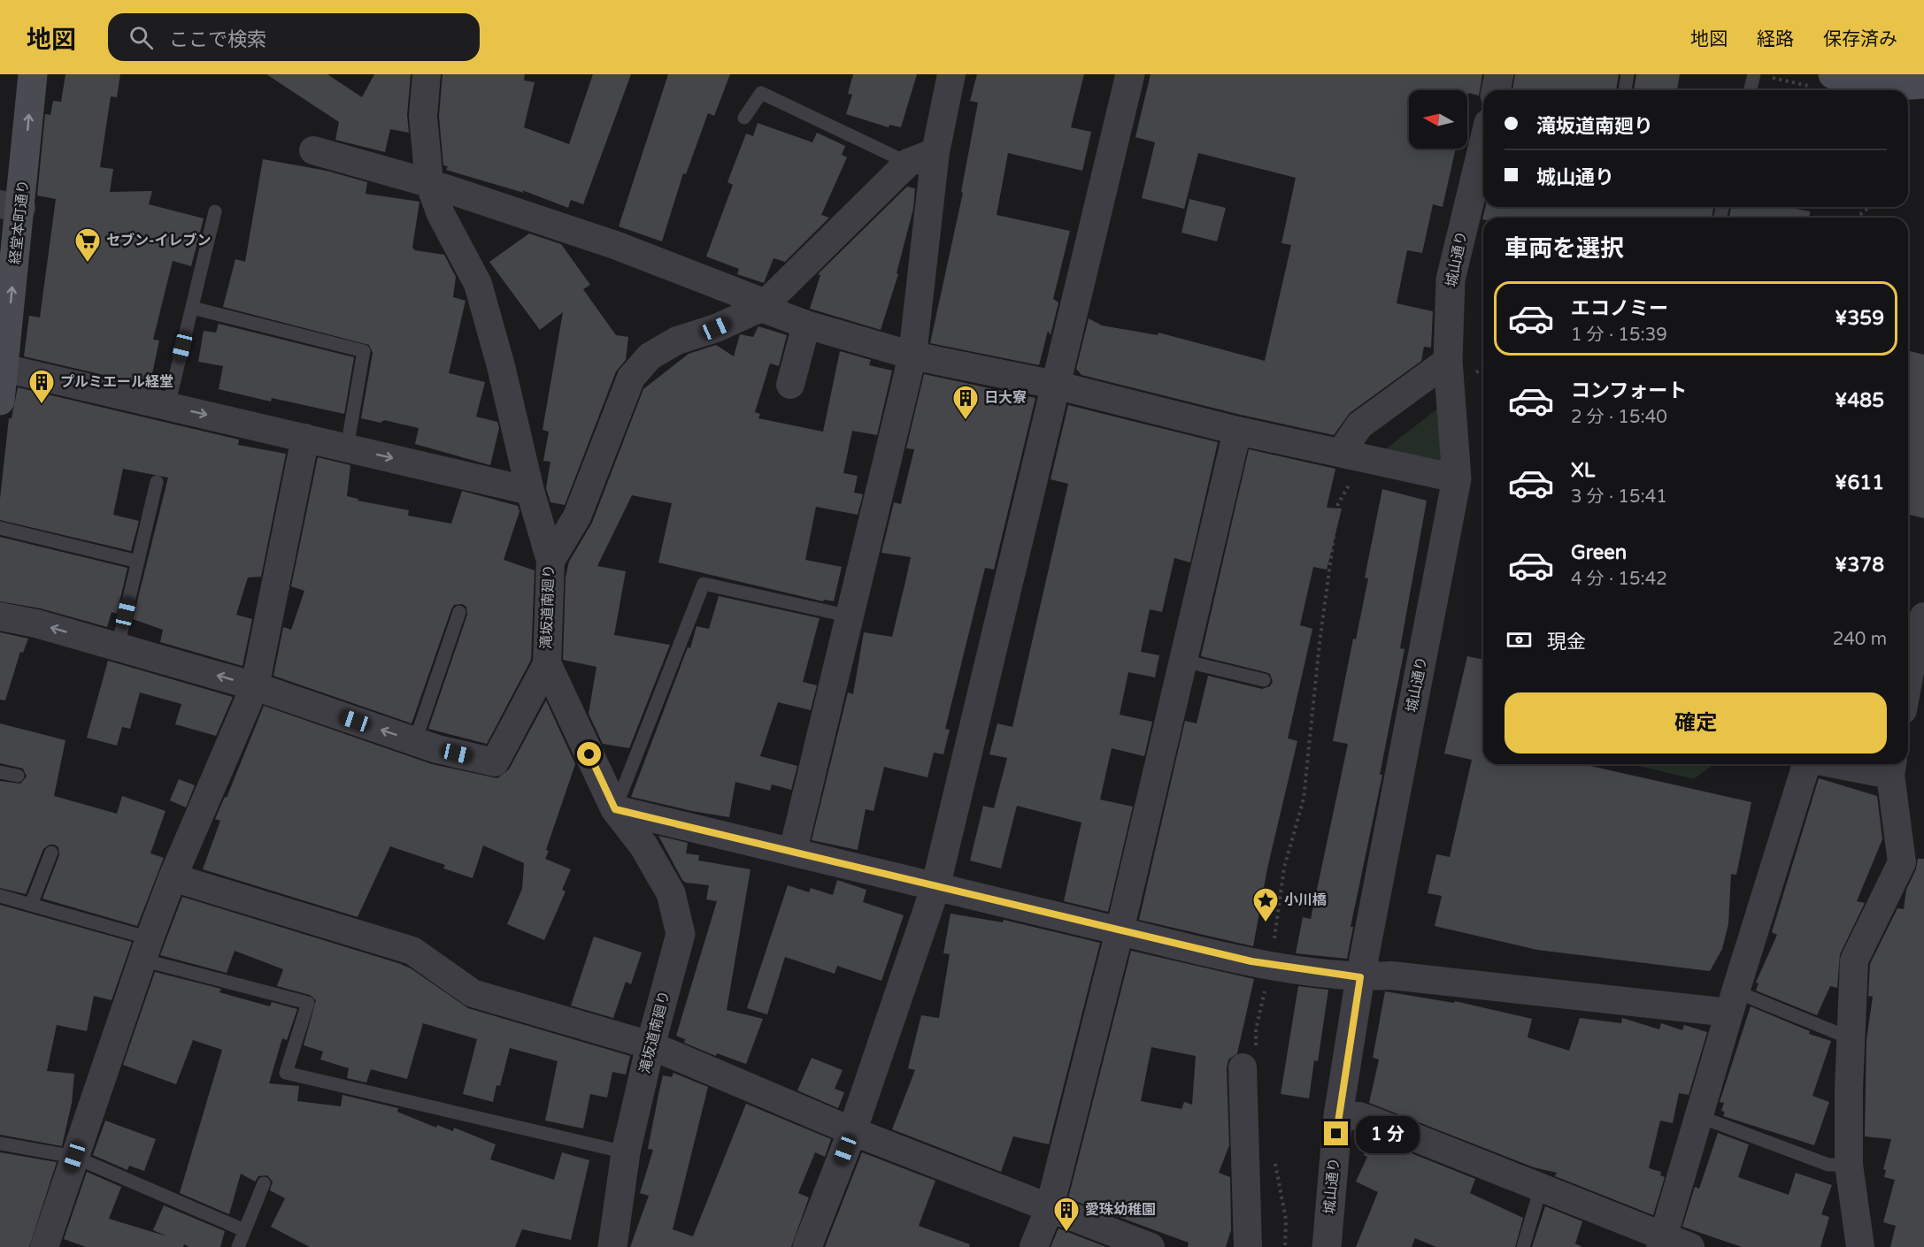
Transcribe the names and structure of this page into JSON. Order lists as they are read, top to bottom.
{
  "streets": {
    "main road": ["経堂本町通り"],
    "street": ["城山通り", "滝坂道南廻り"]
  },
  "one_way": ["経堂本町通り"],
  "places": {
    "supermarket": ["セブン-イレブン"],
    "building": ["プルミエール経堂", "日大寮", "愛珠幼稚園"],
    "place": ["小川橋"]
  },
  "north": "left",
  "page": {
    "header": "地図",
    "search": "ここで検索",
    "nav": ["地図", "経路", "保存済み"],
    "banner": ["滝坂道南廻り", "城山通り"],
    "heading": "車両を選択",
    "list": [
      {
        "name": "エコノミー",
        "note": "1 分 · 15:39",
        "value": "¥359"
      },
      {
        "name": "コンフォート",
        "note": "2 分 · 15:40",
        "value": "¥485"
      },
      {
        "name": "XL",
        "note": "3 分 · 15:41",
        "value": "¥611"
      },
      {
        "name": "Green",
        "note": "4 分 · 15:42",
        "value": "¥378"
      }
    ],
    "pay": ["現金", "240 m"],
    "buttons": "確定",
    "bubble": "1 分"
  }
}
